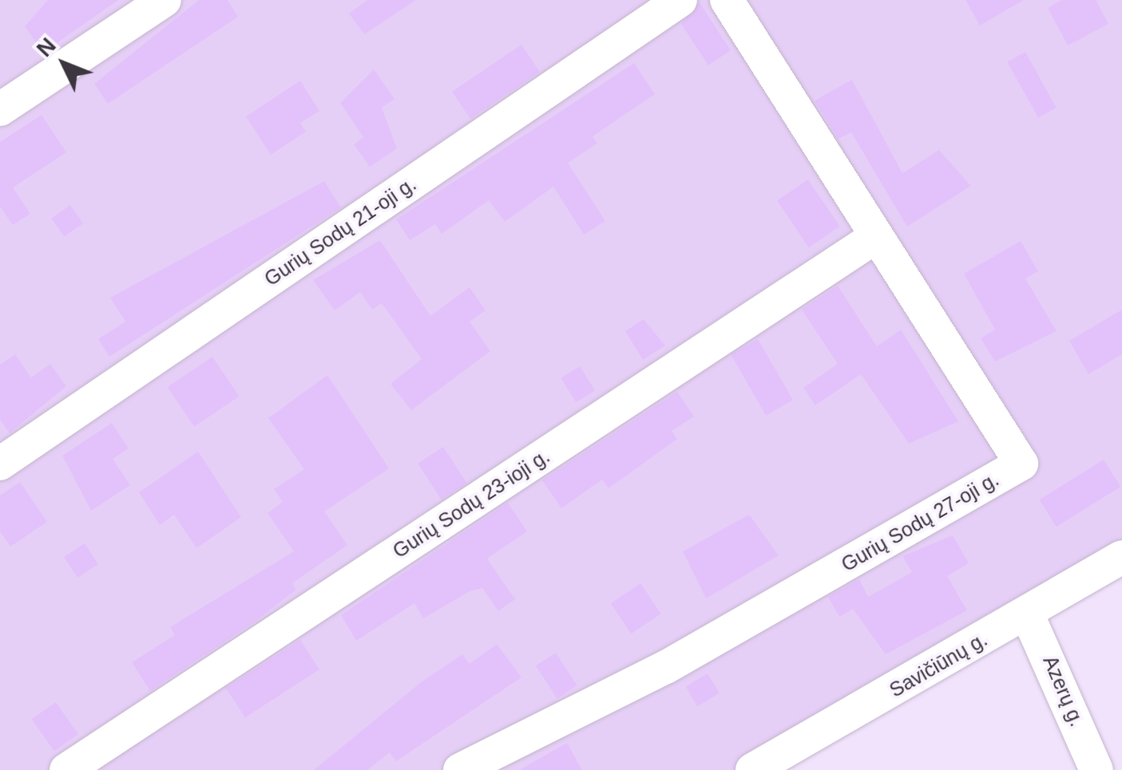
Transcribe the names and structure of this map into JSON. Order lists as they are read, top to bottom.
{
  "streets": {
    "street": [
      "Gurių Sodų 21-oji g.",
      "Gurių Sodų 23-ioji g.",
      "Gurių Sodų 27-oji g.",
      "Savičiūnų g.",
      "Azerų g."
    ]
  },
  "crossings": [
    ["Gurių Sodų 23-ioji g.", "Gurių Sodų 27-oji g."],
    ["Savičiūnų g.", "Azerų g."]
  ],
  "north": "top left"
}
